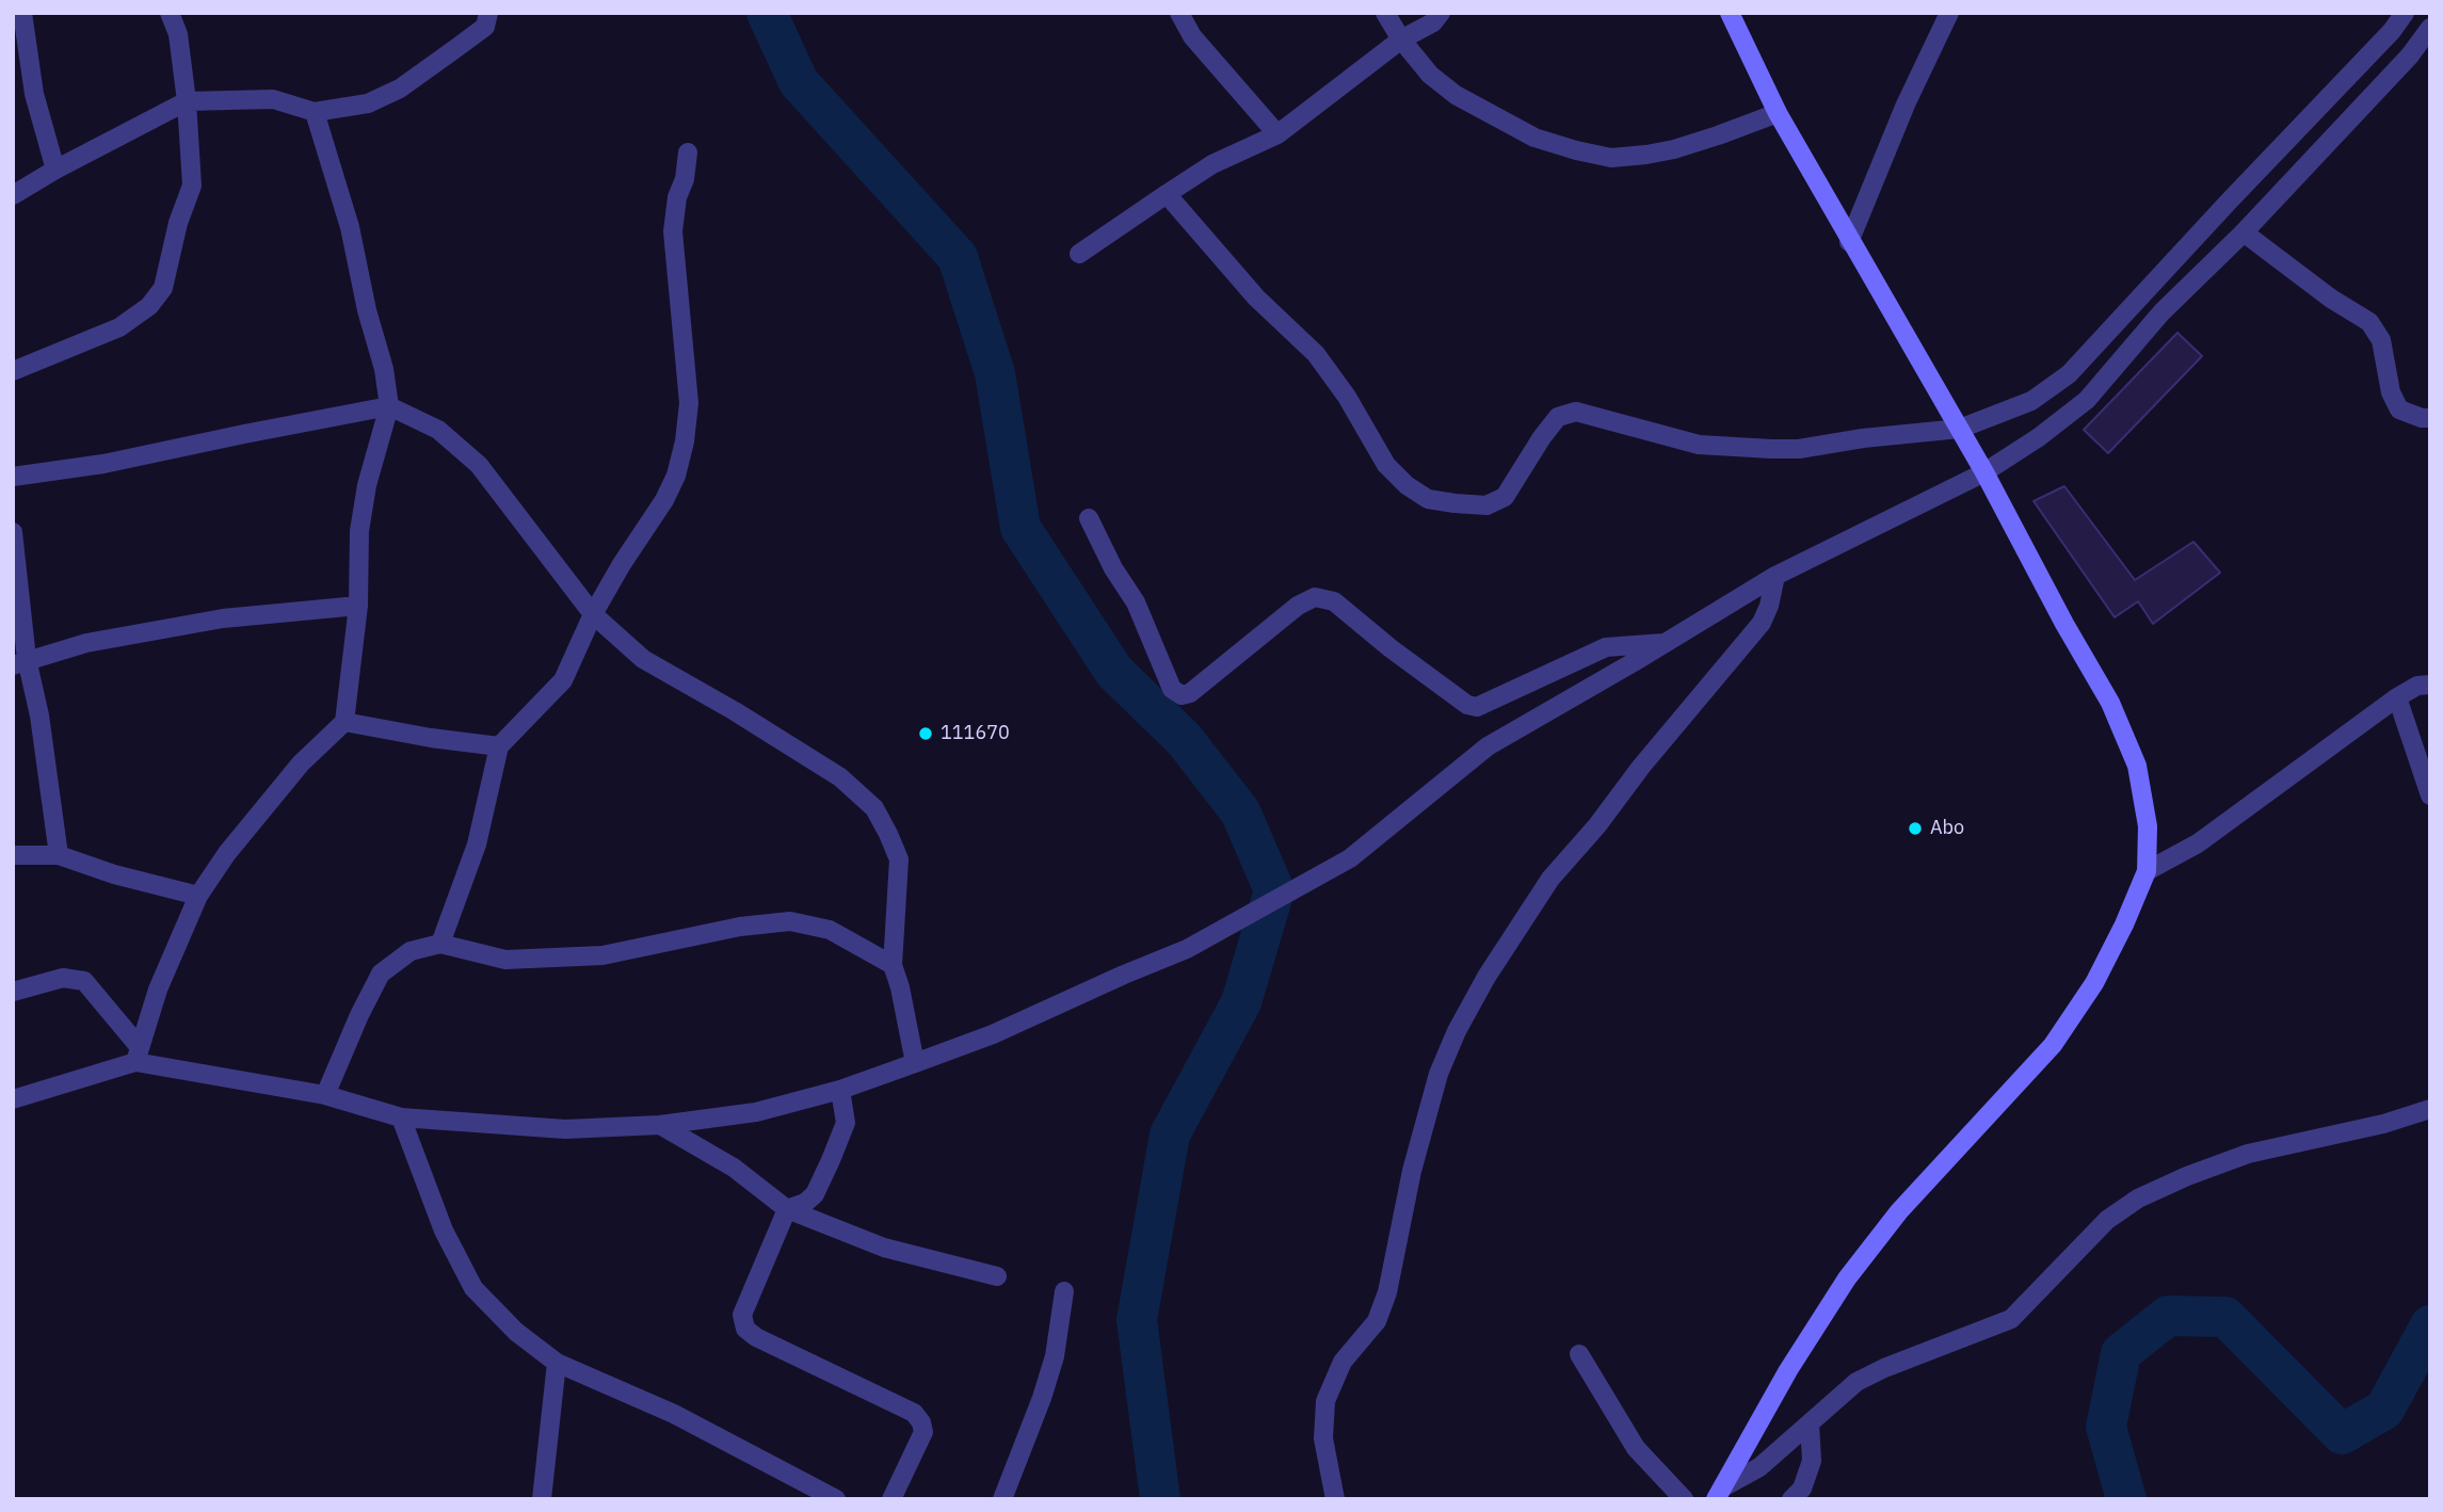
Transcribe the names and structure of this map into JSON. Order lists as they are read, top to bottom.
{
  "places": ["111670", "Abo"]
}
